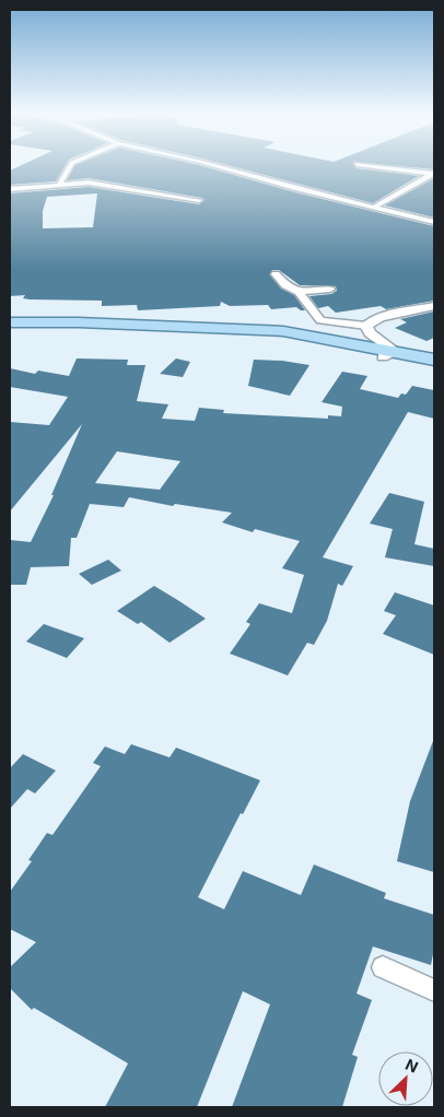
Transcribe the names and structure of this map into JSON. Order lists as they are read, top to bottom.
{
  "north": "top right"
}
